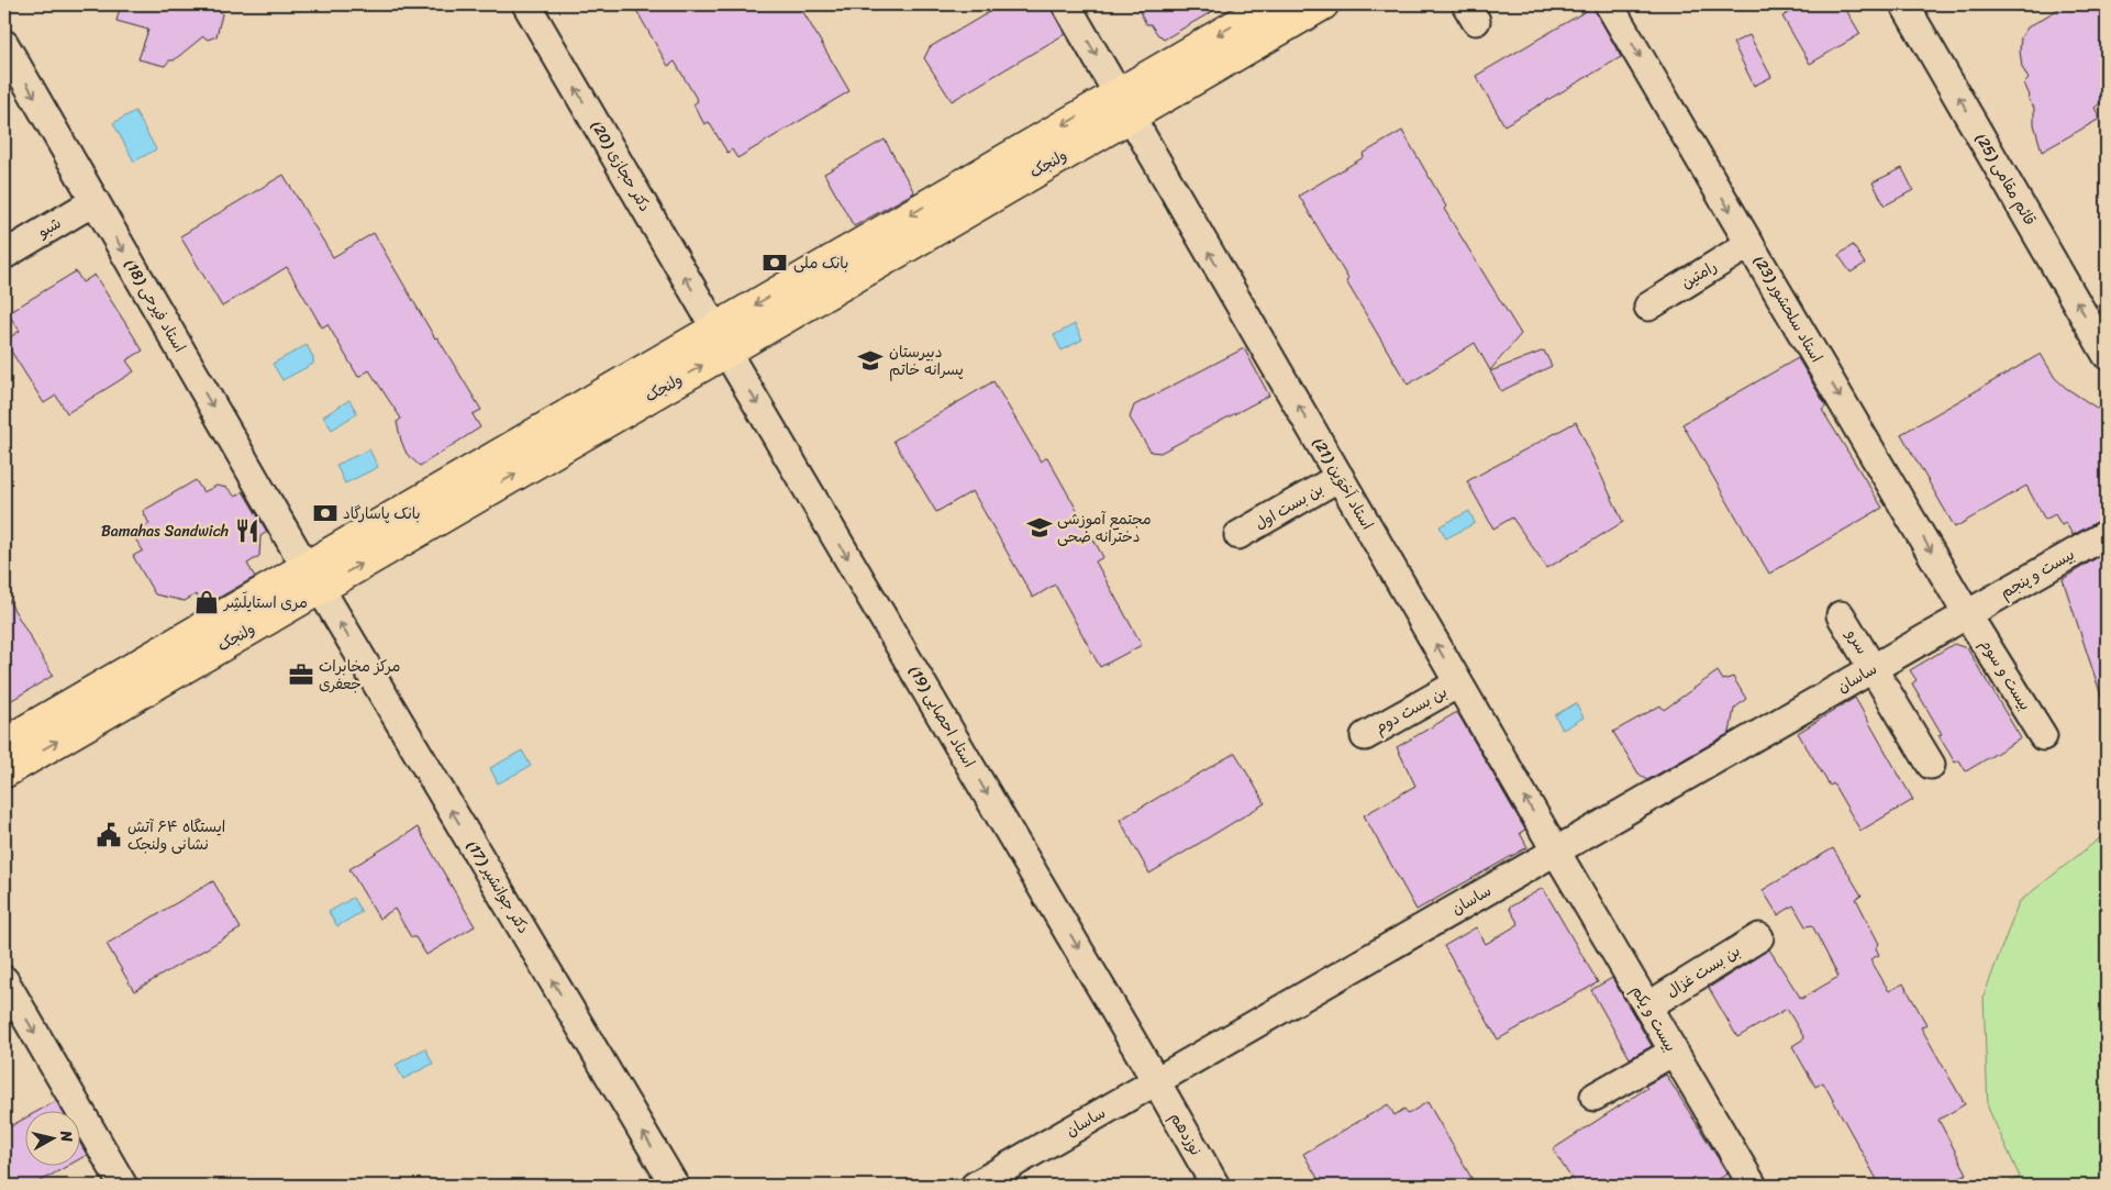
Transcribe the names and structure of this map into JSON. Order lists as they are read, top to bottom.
{
  "streets": {
    "main road": ["ولنجک"],
    "street": [
      "دکتر حجازی (20)",
      "قائم مقامی (25)",
      "شبو",
      "رامتین",
      "استاد فیرحی (18)",
      "استاد سلحشور (23)",
      "استاد اَخوَين (21)",
      "بن بست اول",
      "بیست و پنجم",
      "سرو",
      "بیست و سوم",
      "ساسان",
      "بن بست دوم",
      "استاد احصایی (19)",
      "دکتر جوانشیر (17)",
      "بن بست غزال",
      "بیست و یکم",
      "نوزدهم"
    ]
  },
  "crossings": [
    ["ولنجک", "دکتر حجازی (20)"],
    ["ولنجک", "استاد فیرحی (18)"],
    ["ولنجک", "استاد اَخوَين (21)"],
    ["ولنجک", "استاد احصایی (19)"],
    ["ولنجک", "دکتر جوانشیر (17)"],
    ["دکتر حجازی (20)", "استاد احصایی (19)"],
    ["شبو", "استاد فیرحی (18)"],
    ["رامتین", "استاد سلحشور (23)"],
    ["استاد فیرحی (18)", "دکتر جوانشیر (17)"],
    ["استاد سلحشور (23)", "بیست و پنجم"],
    ["استاد سلحشور (23)", "بیست و سوم"],
    ["استاد سلحشور (23)", "ساسان"],
    ["استاد اَخوَين (21)", "بن بست اول"],
    ["استاد اَخوَين (21)", "ساسان"],
    ["استاد اَخوَين (21)", "بن بست دوم"],
    ["استاد اَخوَين (21)", "بیست و یکم"],
    ["بیست و پنجم", "بیست و سوم"],
    ["بیست و پنجم", "ساسان"],
    ["سرو", "ساسان"],
    ["بیست و سوم", "ساسان"],
    ["ساسان", "استاد احصایی (19)"],
    ["ساسان", "بیست و یکم"],
    ["ساسان", "نوزدهم"],
    ["استاد احصایی (19)", "نوزدهم"],
    ["بن بست غزال", "بیست و یکم"]
  ],
  "one_way": [
    "دکتر حجازی (20)",
    "قائم مقامی (25)",
    "استاد فیرحی (18)",
    "استاد سلحشور (23)",
    "استاد احصایی (19)",
    "دکتر جوانشیر (17)"
  ],
  "places": {
    "bank": ["بانک ملی", "بانک پاسارگاد"],
    "school or university": ["دبیرستان پسرانه خاتم", "مجتمع آموزشی دخترانه ضحی"],
    "restaurant": ["Bamahas Sandwich"],
    "shop": ["مری استایلَشِر"],
    "office": ["مرکز مخابرات جعفری"],
    "public building": ["ایستگاه ۶۴ آتش نشانی ولنجک"]
  },
  "north": "right"
}
